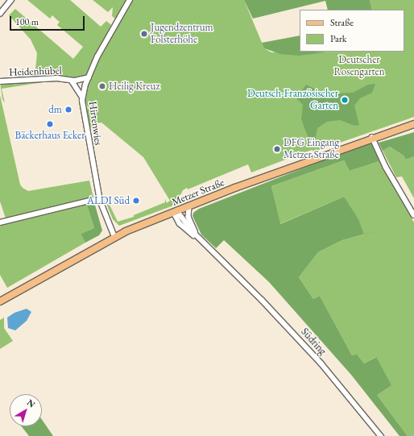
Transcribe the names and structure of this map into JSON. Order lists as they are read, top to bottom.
{
  "streets": {
    "main road": ["Metzer Straße"],
    "street": ["Heidenhübel", "Hirtenwies", "Südring"]
  },
  "crossings": [
    ["Heidenhübel", "Hirtenwies"],
    ["Hirtenwies", "Metzer Straße"],
    ["Metzer Straße", "Südring"]
  ],
  "parks": ["Deutscher Rosengarten"],
  "places": [
    "Jugendzentrum Folsterhöhe",
    "Heilig Kreuz",
    "Deutsch-Französischer Garten",
    "dm",
    "Bäckerhaus Ecker",
    "DFG Eingang Metzer Straße",
    "ALDI Süd"
  ],
  "legend": ["Straße", "Park"],
  "scale_bar": "100 m",
  "north": "top right"
}
